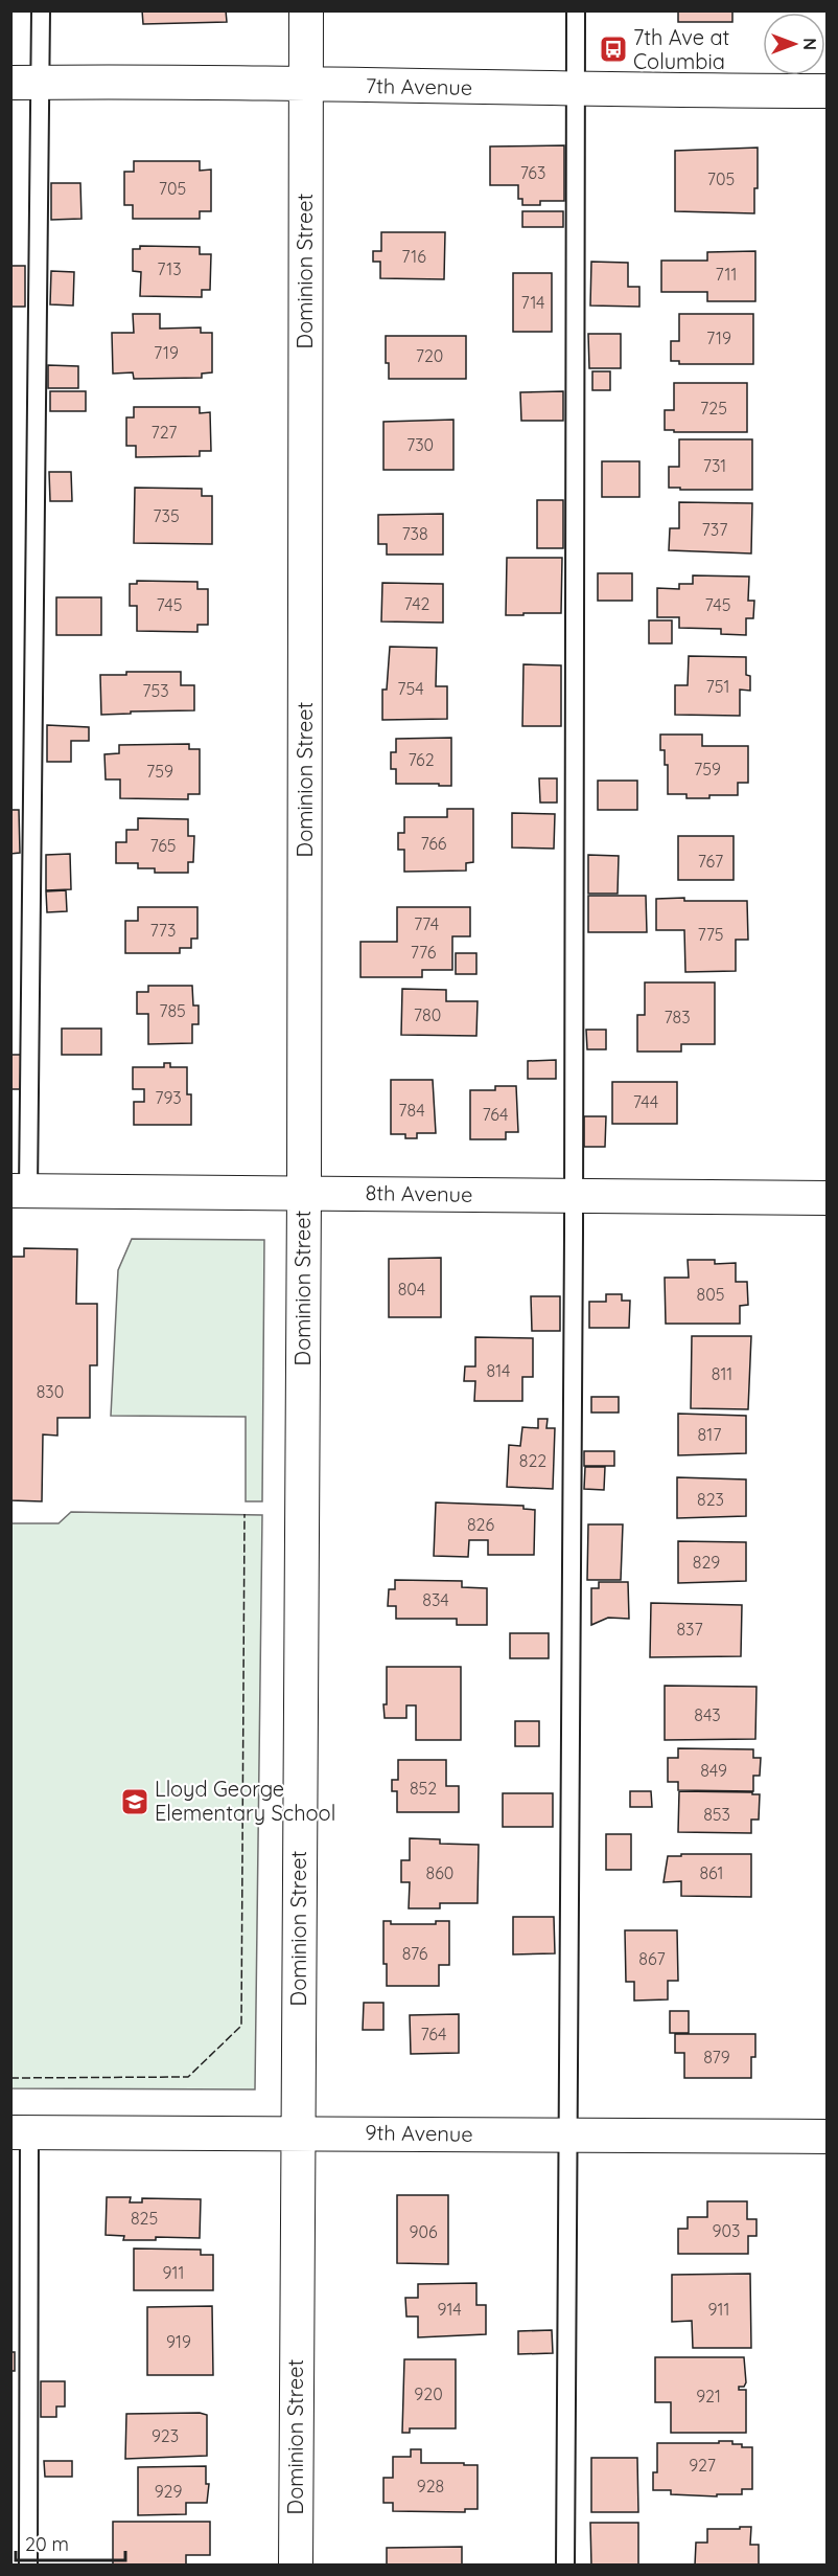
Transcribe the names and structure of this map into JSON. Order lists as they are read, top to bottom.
{
  "streets": {
    "street": [
      "7th Avenue",
      "Dominion Street",
      "8th Avenue",
      "9th Avenue"
    ]
  },
  "crossings": [
    ["7th Avenue", "Dominion Street"],
    ["Dominion Street", "8th Avenue"],
    ["Dominion Street", "9th Avenue"]
  ],
  "places": {
    "bus stop": ["7th Ave at Columbia"],
    "school or university": ["Lloyd George Elementary School"]
  },
  "house_numbers": [
    "763",
    "705",
    "705",
    "716",
    "713",
    "711",
    "714",
    "719",
    "719",
    "720",
    "725",
    "727",
    "730",
    "731",
    "735",
    "737",
    "738",
    "742",
    "745",
    "745",
    "751",
    "754",
    "753",
    "762",
    "759",
    "759",
    "766",
    "765",
    "767",
    "774",
    "773",
    "775",
    "776",
    "785",
    "780",
    "783",
    "793",
    "744",
    "784",
    "764",
    "804",
    "805",
    "814",
    "811",
    "830",
    "817",
    "822",
    "823",
    "826",
    "829",
    "834",
    "837",
    "843",
    "849",
    "852",
    "853",
    "860",
    "861",
    "876",
    "867",
    "764",
    "879",
    "825",
    "903",
    "906",
    "911",
    "914",
    "911",
    "919",
    "920",
    "921",
    "923",
    "927",
    "928",
    "929"
  ],
  "scale_bar": "20 m",
  "north": "right"
}
